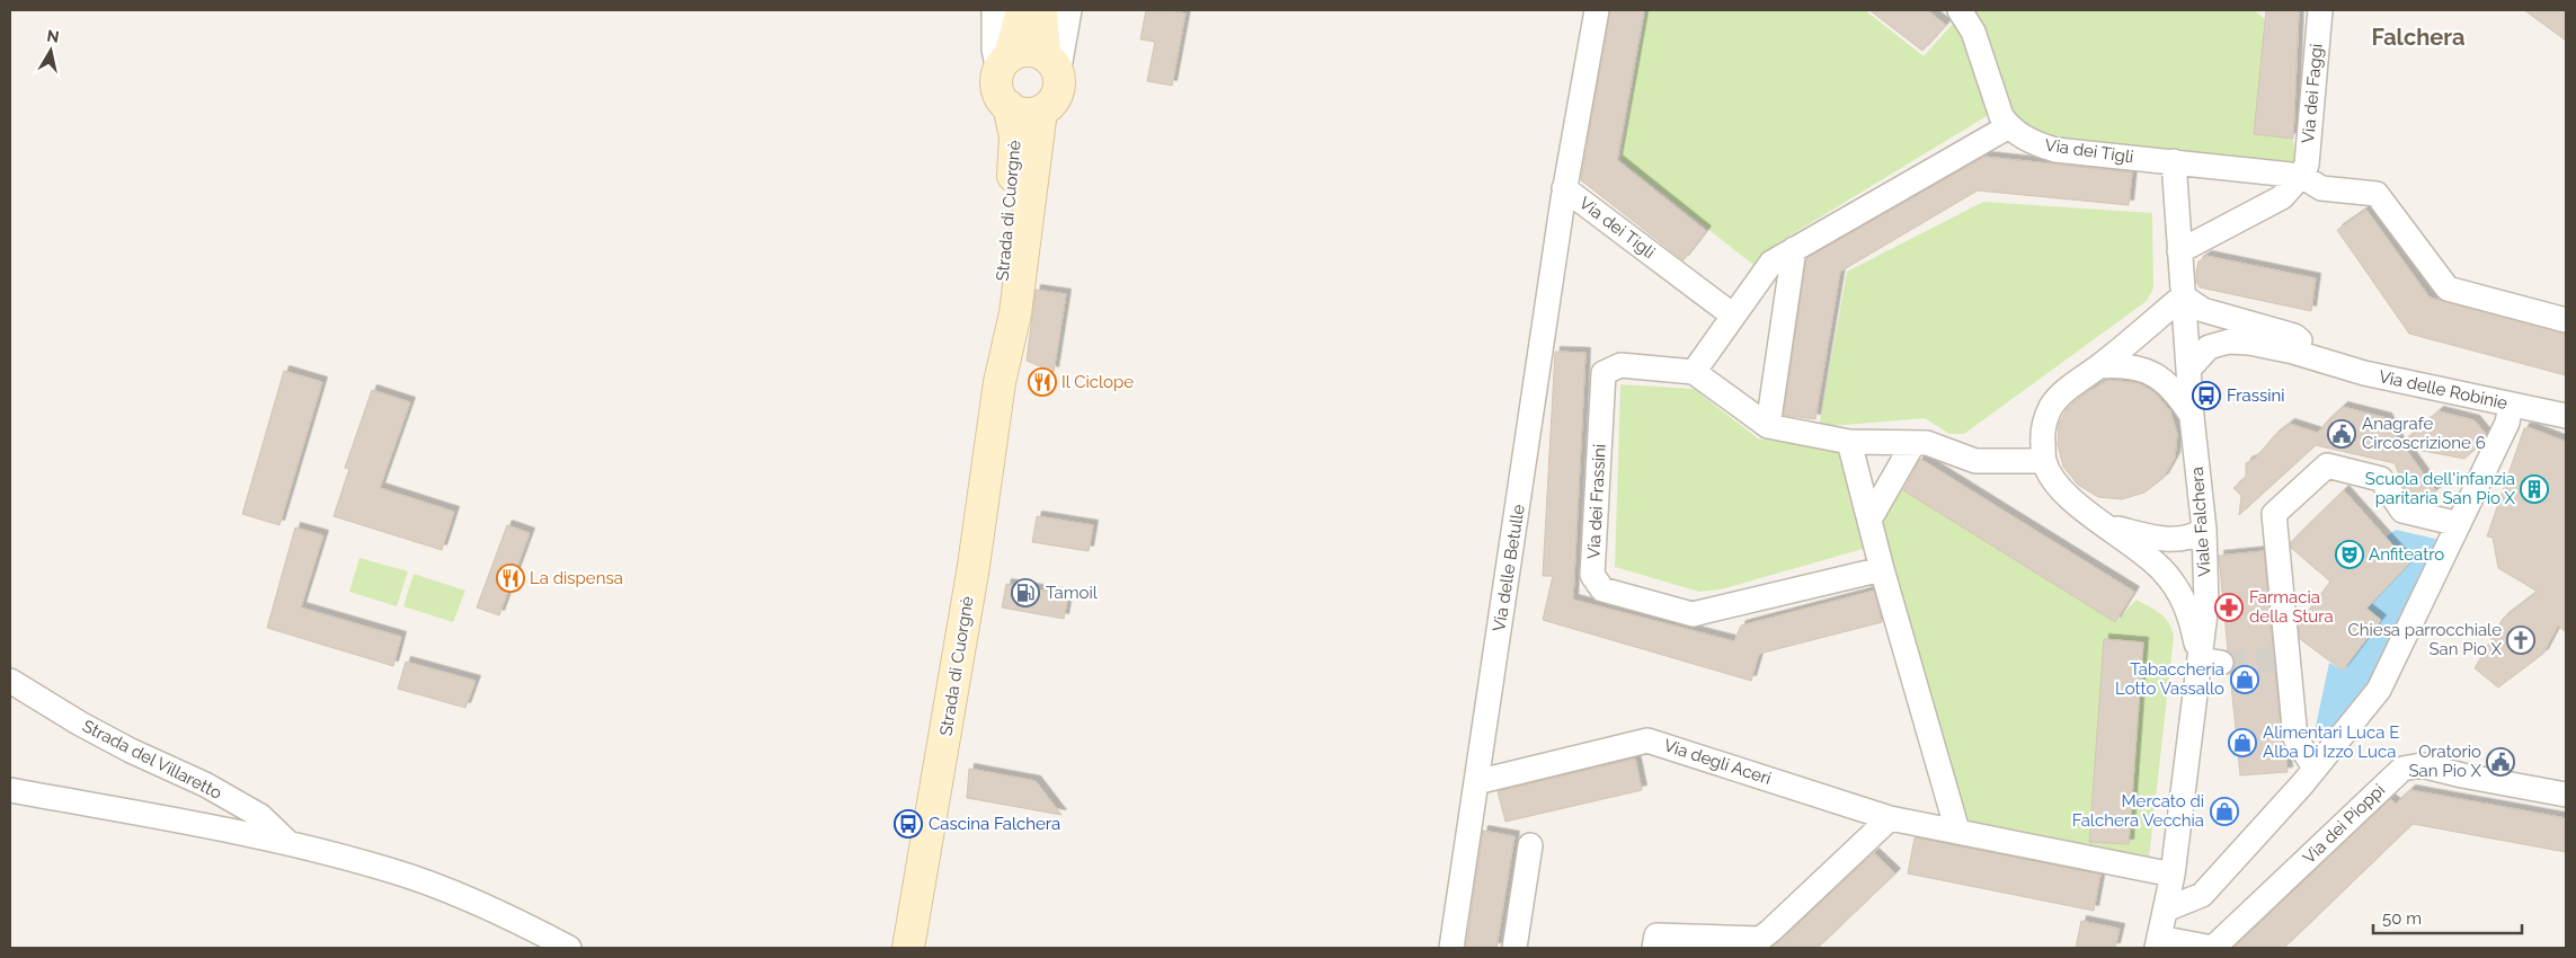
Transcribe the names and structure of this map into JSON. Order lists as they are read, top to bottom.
{
  "streets": {
    "main road": ["Strada di Cuorgnè"],
    "street": [
      "Via dei Faggi",
      "Via dei Tigli",
      "Via delle Robinie",
      "Via dei Frassini",
      "Viale Falchera",
      "Via delle Betulle",
      "Strada del Villaretto",
      "Via degli Aceri",
      "Via dei Pioppi"
    ]
  },
  "crossings": [
    ["Via dei Faggi", "Viale Falchera"],
    ["Via dei Tigli", "Viale Falchera"],
    ["Via dei Tigli", "Via delle Betulle"],
    ["Via delle Robinie", "Viale Falchera"],
    ["Viale Falchera", "Via degli Aceri"],
    ["Via delle Betulle", "Via degli Aceri"]
  ],
  "districts": ["Falchera"],
  "places": {
    "restaurant": ["Il Ciclope", "La dispensa"],
    "bus stop": ["Frassini", "Cascina Falchera"],
    "public building": ["Anagrafe Circoscrizione 6", "Oratorio San Pio X"],
    "building": ["Scuola dell'infanzia paritaria San Pio X"],
    "theatre": ["Anfiteatro"],
    "fuel station": ["Tamoil"],
    "pharmacy": ["Farmacia della Stura"],
    "church": ["Chiesa parrocchiale San Pio X"],
    "shop": ["Tabaccheria Lotto Vassallo", "Alimentari Luca E Alba Di Izzo Luca", "Mercato di Falchera Vecchia"]
  },
  "scale_bar": "50 m",
  "north": "top"
}
